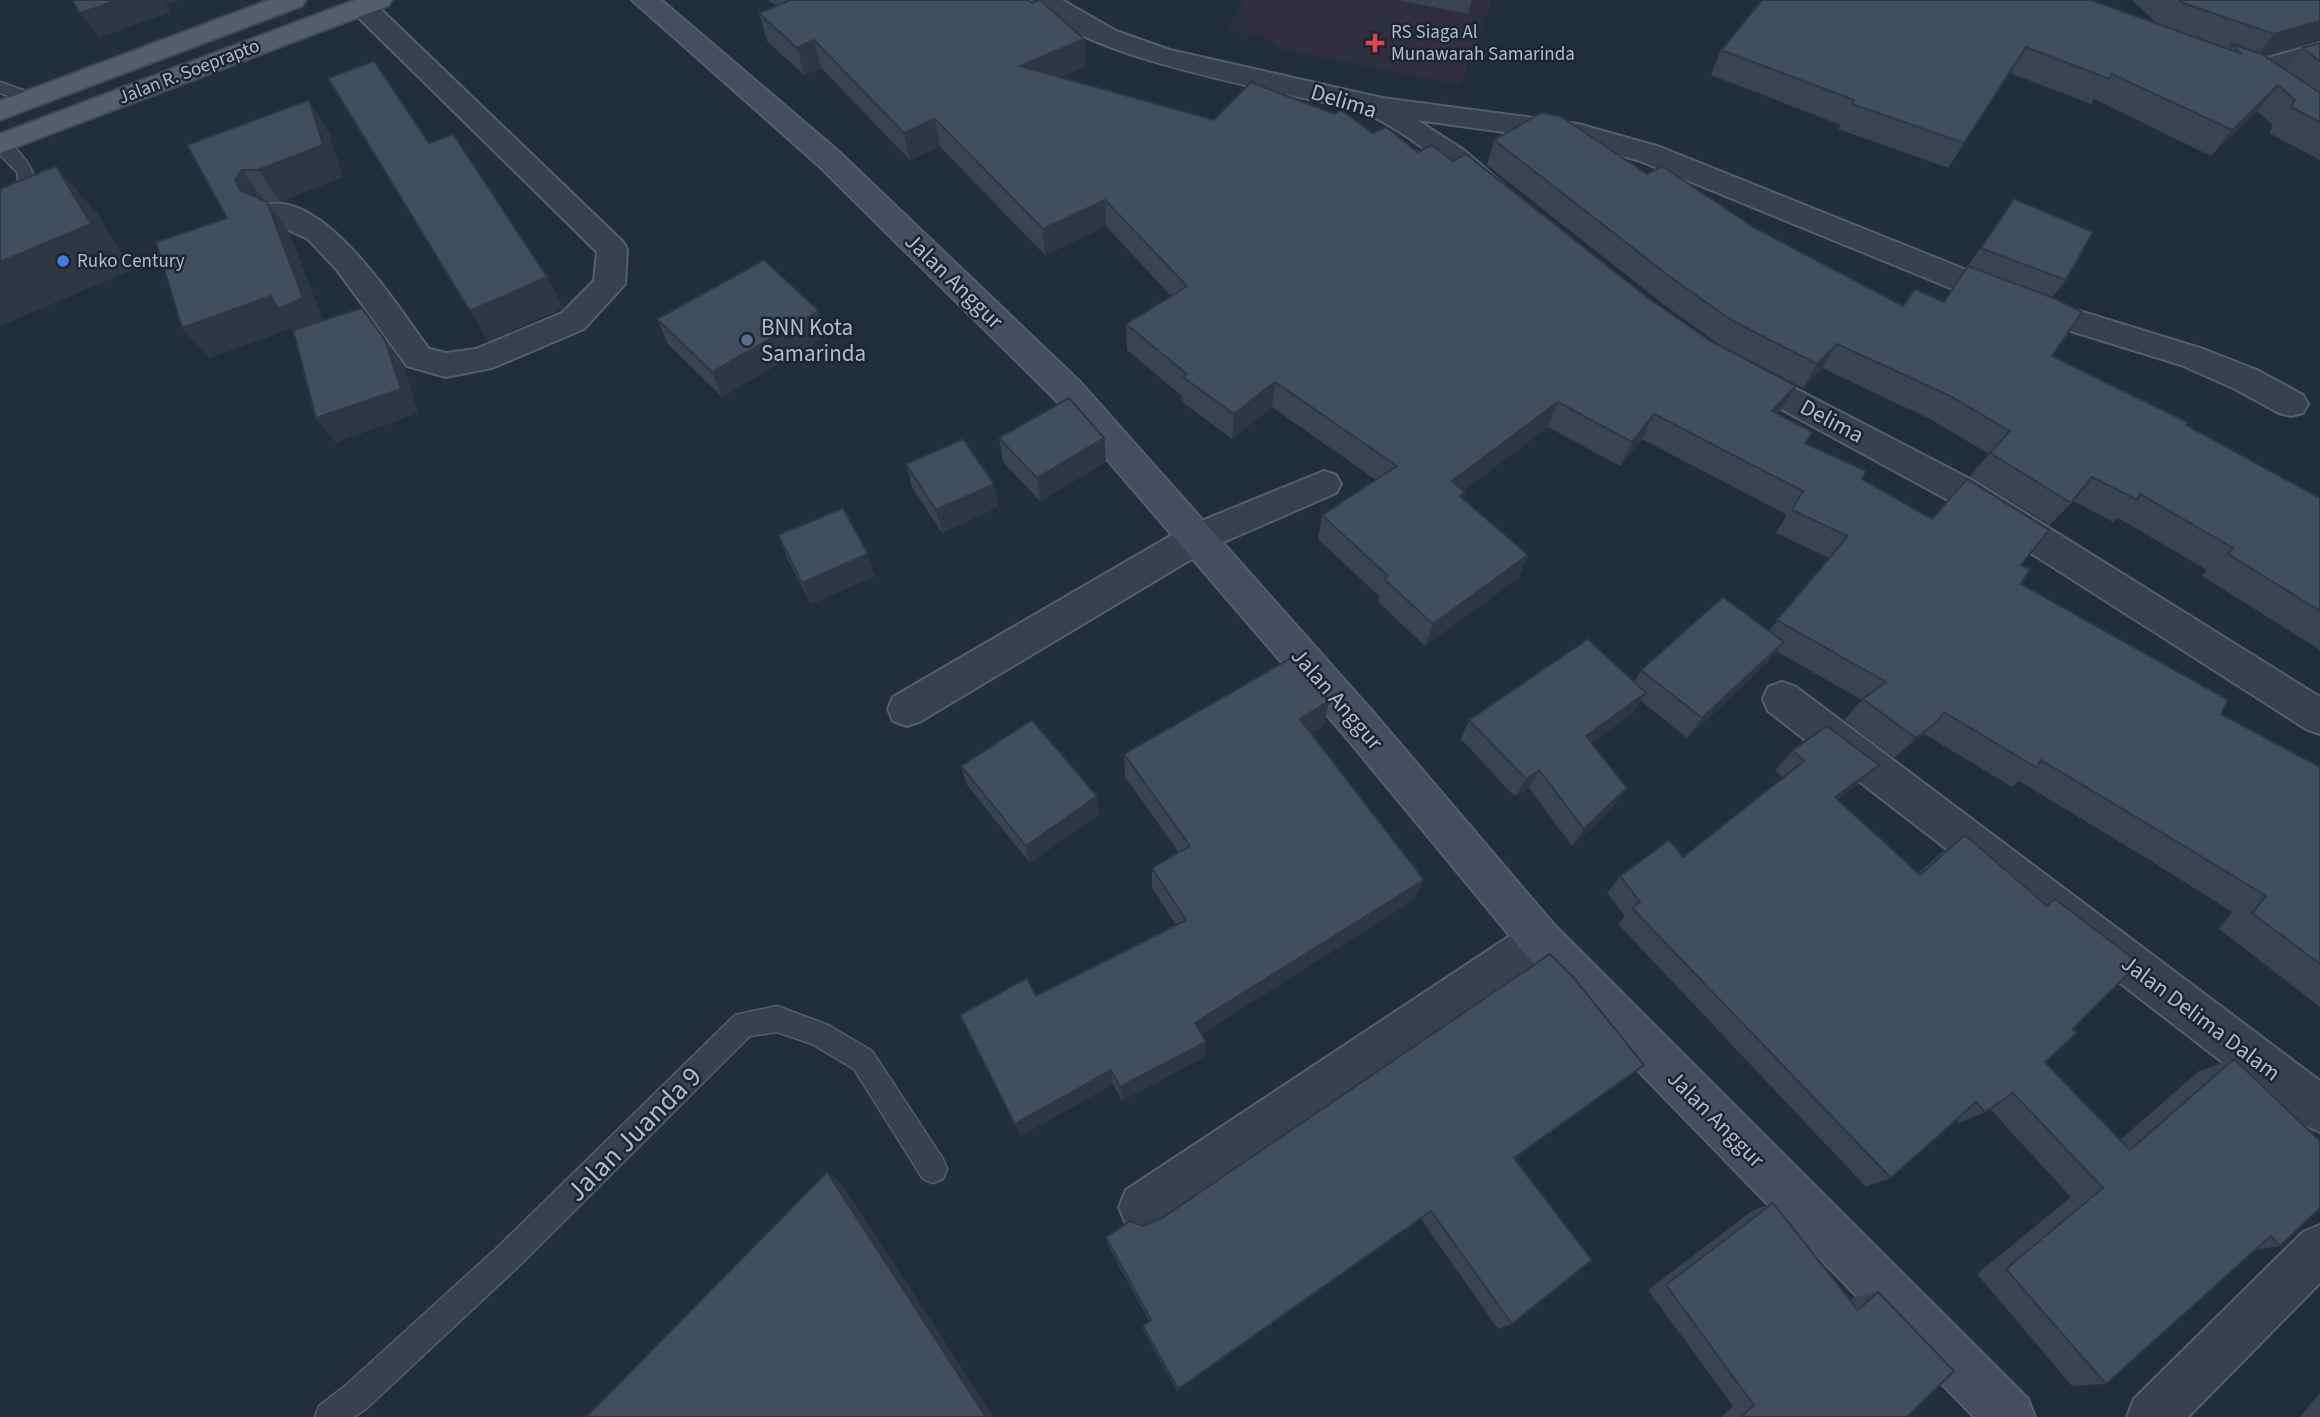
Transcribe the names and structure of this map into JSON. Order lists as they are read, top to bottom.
{
  "streets": {
    "main road": ["Jalan R. Soeprapto"],
    "street": ["Delima", "Jalan Anggur", "Jalan Delima Dalam"],
    "lane": ["Jalan Juanda 9"]
  },
  "places": {
    "health": ["RS Siaga Al Munawarah Samarinda"],
    "other": ["Ruko Century", "BNN Kota Samarinda"]
  }
}
